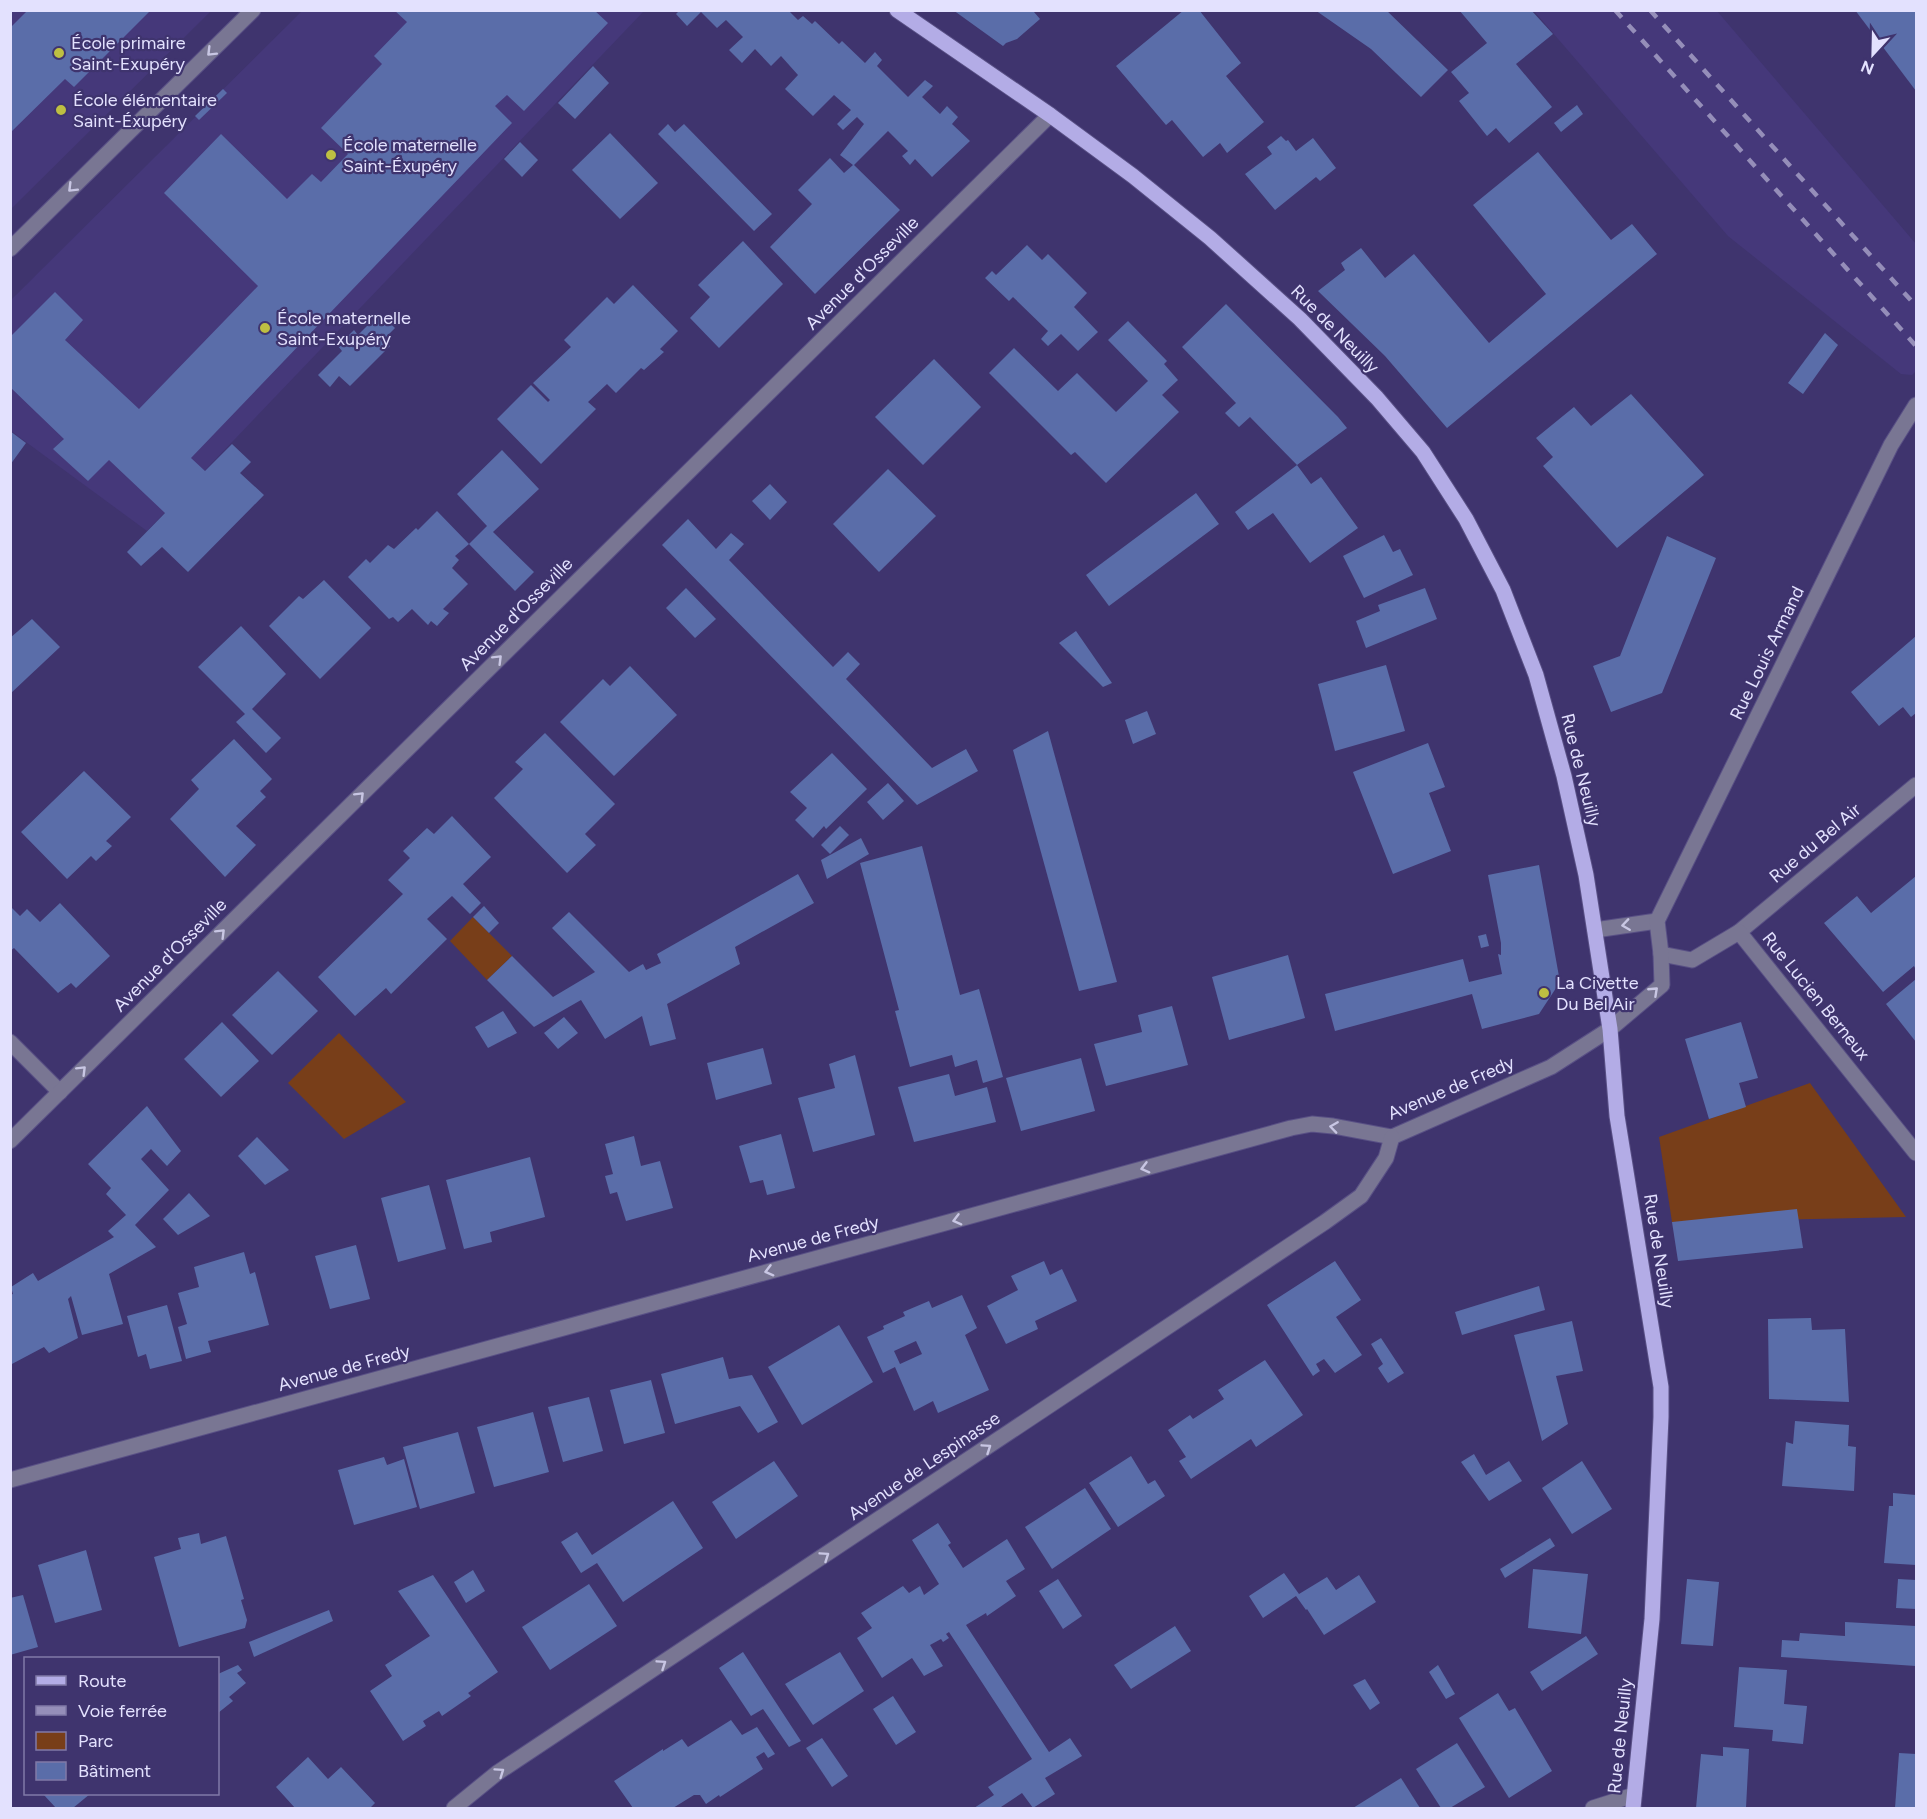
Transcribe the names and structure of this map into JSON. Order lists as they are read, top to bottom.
{
  "streets": {
    "main road": ["Rue de Neuilly"],
    "street": [
      "Avenue d'Osseville",
      "Rue Louis Armand",
      "Rue du Bel Air",
      "Rue Lucien Berneux",
      "Avenue de Fredy",
      "Avenue de Lespinasse"
    ]
  },
  "crossings": [
    ["Avenue d'Osseville", "Rue de Neuilly"],
    ["Rue de Neuilly", "Avenue de Fredy"],
    ["Rue du Bel Air", "Rue Lucien Berneux"],
    ["Avenue de Fredy", "Avenue de Lespinasse"]
  ],
  "one_way": ["Avenue d'Osseville", "Avenue de Fredy", "Avenue de Lespinasse"],
  "places": [
    "École primaire Saint-Exupéry",
    "École élémentaire Saint-Éxupéry",
    "École maternelle Saint-Éxupéry",
    "École maternelle Saint-Exupéry",
    "La Civette Du Bel Air"
  ],
  "legend": [
    "Route",
    "Voie ferrée",
    "Parc",
    "Bâtiment"
  ],
  "north": "bottom"
}
